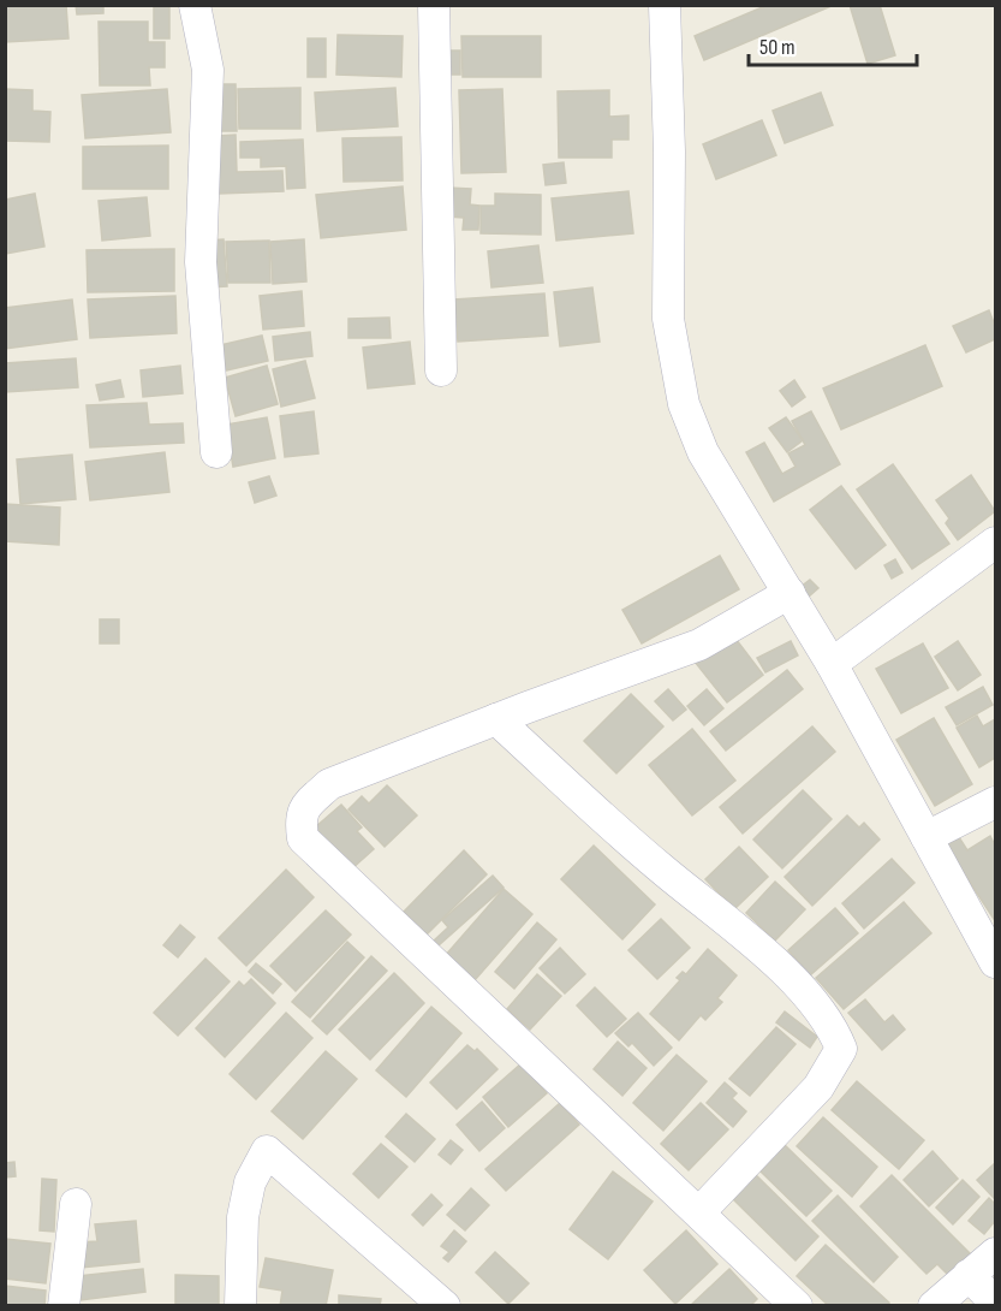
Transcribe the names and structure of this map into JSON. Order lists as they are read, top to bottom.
{
  "scale_bar": "50 m"
}
